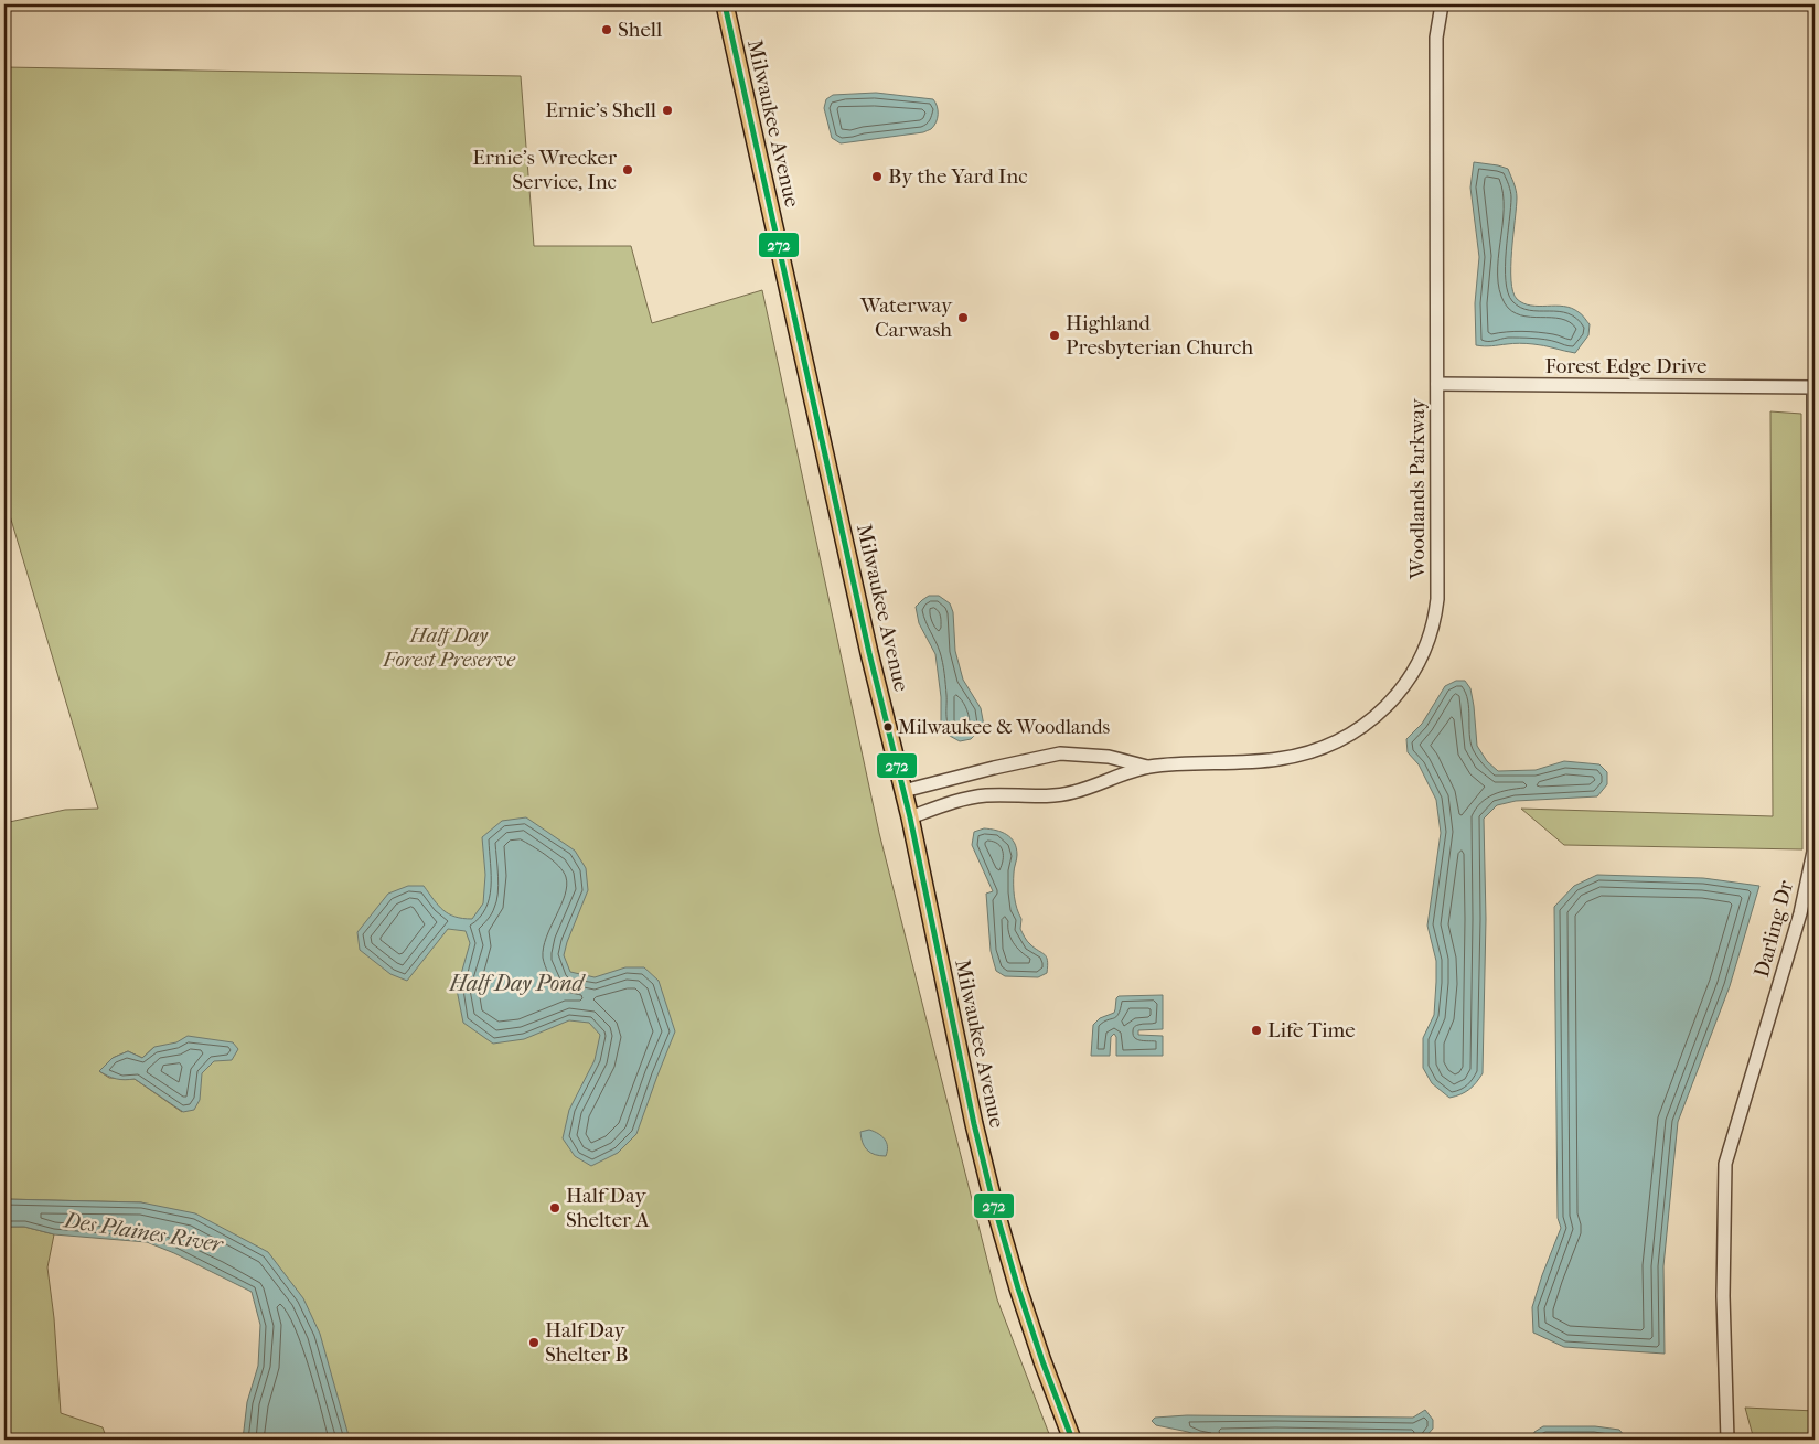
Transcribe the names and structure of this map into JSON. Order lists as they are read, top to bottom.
{
  "streets": {
    "main road": ["Milwaukee Avenue"],
    "street": ["Forest Edge Drive", "Woodlands Parkway", "Darling Dr"]
  },
  "crossings": [
    ["Milwaukee Avenue", "Woodlands Parkway"],
    ["Forest Edge Drive", "Woodlands Parkway"],
    ["Forest Edge Drive", "Darling Dr"]
  ],
  "water": ["Half Day Pond", "Des Plaines River"],
  "parks": ["Half Day Forest Preserve"],
  "places": [
    "Shell",
    "Ernie's Shell",
    "Ernie's Wrecker Service, Inc",
    "By the Yard Inc",
    "Waterway Carwash",
    "Highland Presbyterian Church",
    "Milwaukee & Woodlands",
    "Life Time",
    "Half Day Shelter A",
    "Half Day Shelter B"
  ],
  "lines": ["transit line 272"]
}
